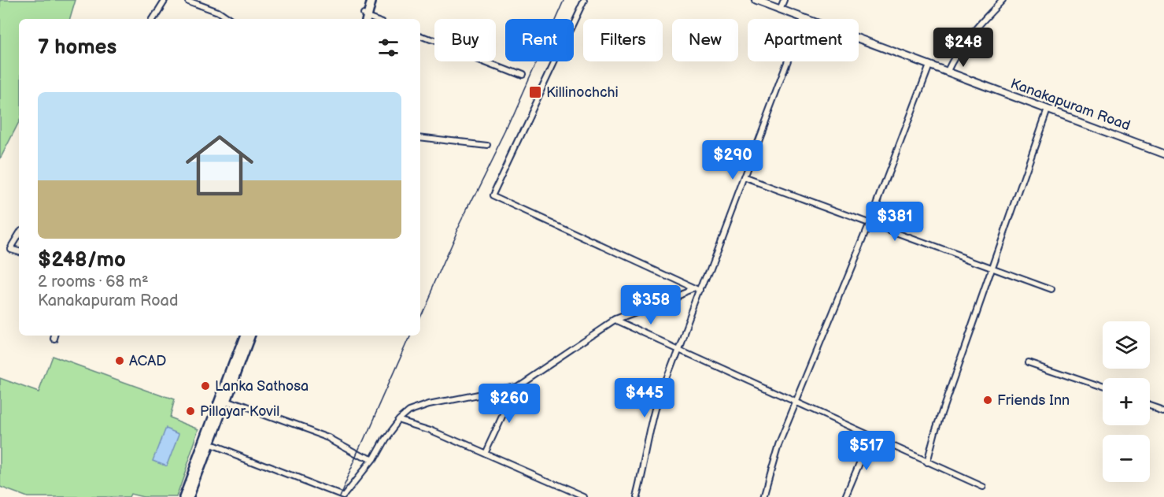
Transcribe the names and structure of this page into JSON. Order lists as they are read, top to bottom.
{
  "streets": {
    "street": ["Kanakapuram Road"]
  },
  "places": {
    "transit": ["Killinochchi"],
    "other": [
      "ACAD",
      "Lanka Sathosa",
      "Friends Inn",
      "Pillayar Kovil"
    ]
  },
  "page": {
    "chip": [
      "Buy",
      "Rent",
      "Filters",
      "New",
      "Apartment"
    ],
    "heading": "7 homes",
    "price": [
      "$248",
      "$290",
      "$381",
      "$358",
      "$445",
      "$260",
      "$517"
    ],
    "list": [
      {
        "name": "$248/mo",
        "note": "2 rooms · 68 m² · Kanakapuram Road"
      }
    ],
    "map_buttons": ["+", "−"]
  }
}
